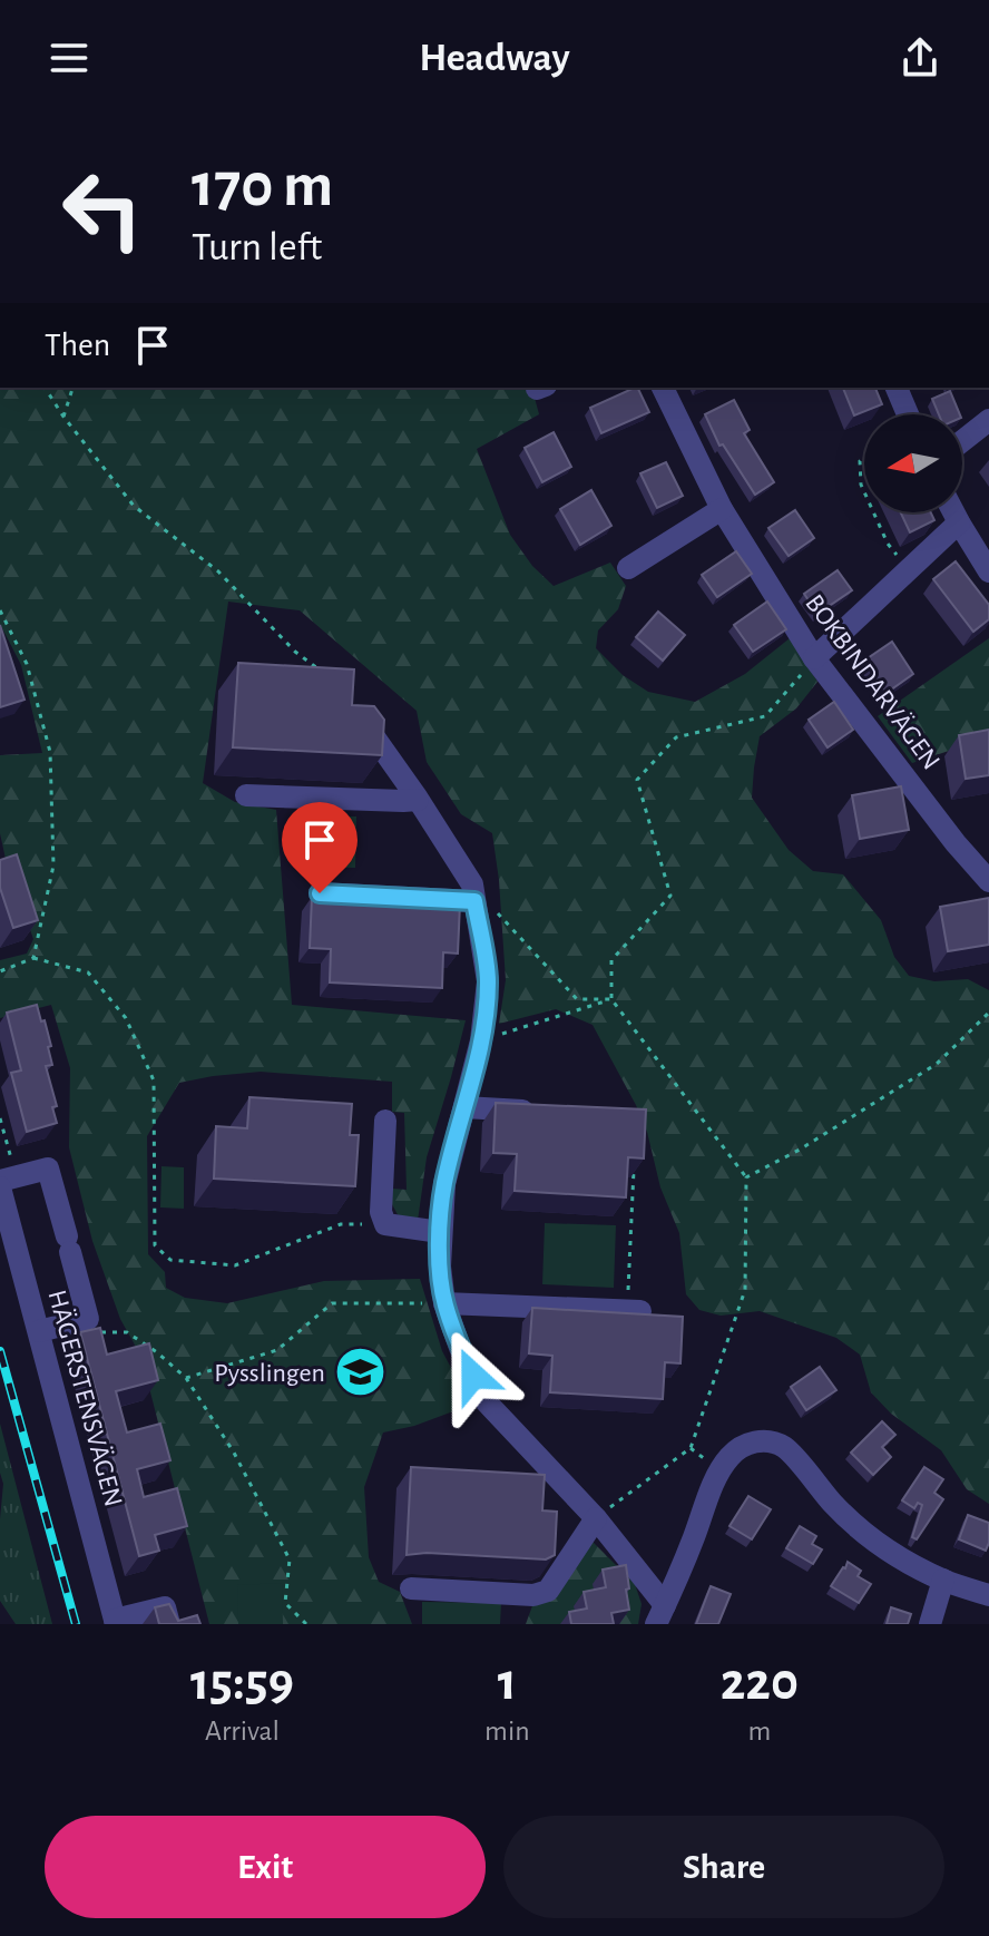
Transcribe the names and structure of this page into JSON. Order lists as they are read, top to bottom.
{
  "streets": {
    "street": ["BOKBINDARVÄGEN", "HÄGERSTENSVÄGEN"]
  },
  "places": {
    "school or university": ["Pysslingen"]
  },
  "north": "left",
  "page": {
    "header": "Headway",
    "turn": ["170 m", "Turn left"],
    "then": "Then",
    "eta": [
      "15:59",
      "Arrival",
      "1",
      "min",
      "220",
      "m"
    ],
    "buttons": ["Exit", "Share"]
  }
}
